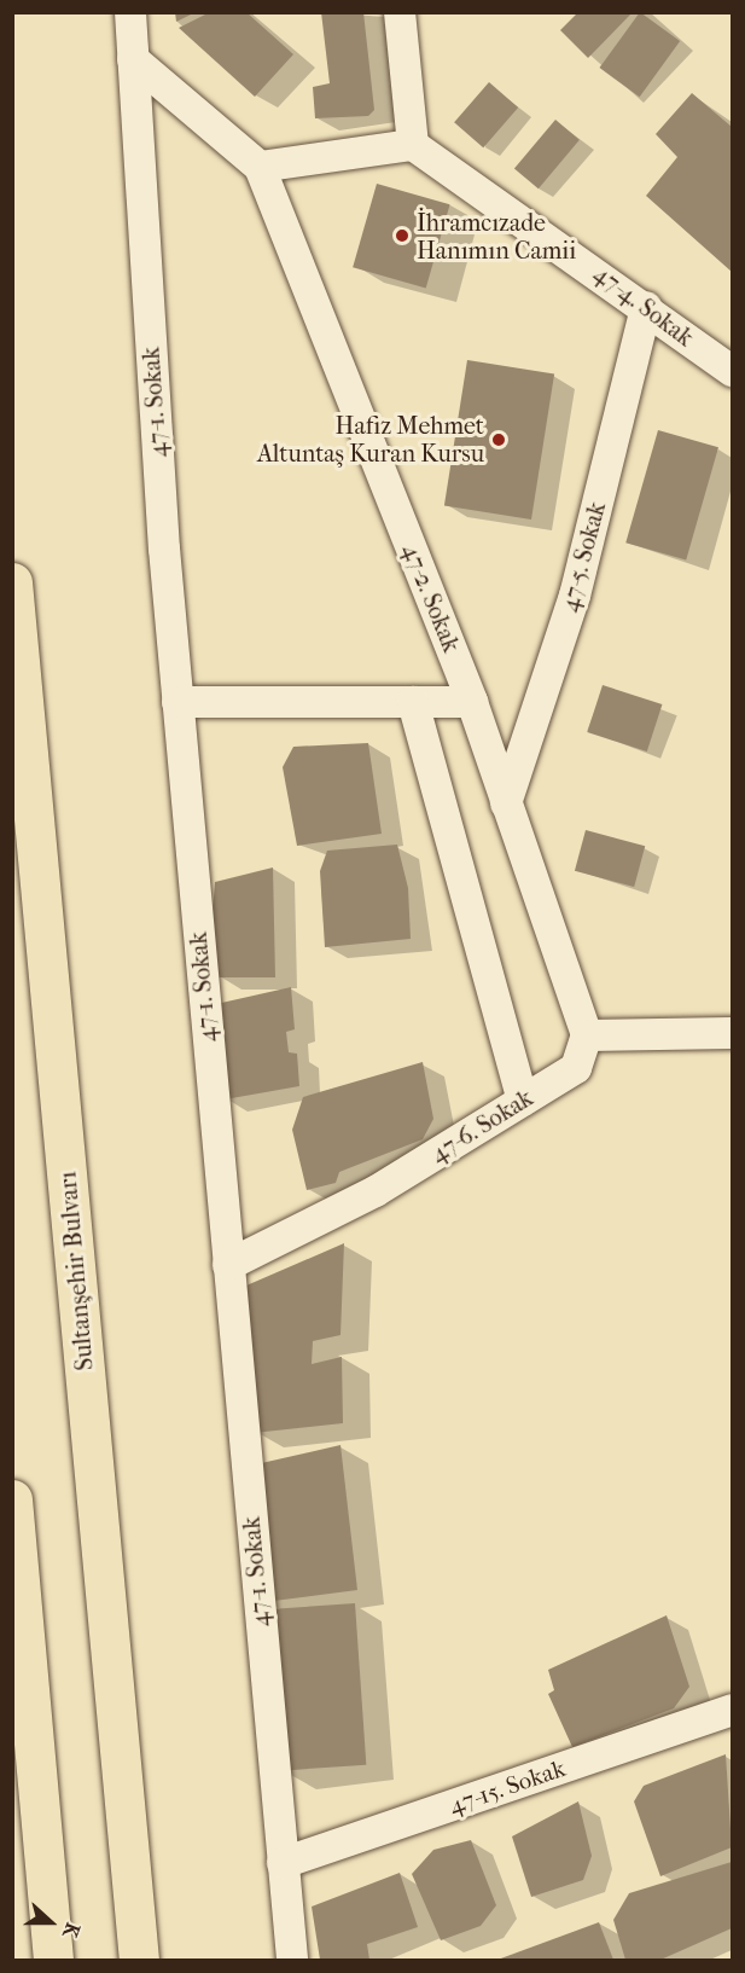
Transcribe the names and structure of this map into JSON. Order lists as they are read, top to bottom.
{
  "streets": {
    "highway": ["Sultanşehir Bulvarı"],
    "street": [
      "47-4. Sokak",
      "47-1. Sokak",
      "47-5. Sokak",
      "47-2. Sokak",
      "47-6. Sokak",
      "47-15. Sokak"
    ]
  },
  "crossings": [
    ["47-4. Sokak", "47-5. Sokak"],
    ["47-1. Sokak", "47-6. Sokak"],
    ["47-1. Sokak", "47-15. Sokak"],
    ["47-5. Sokak", "47-2. Sokak"],
    ["47-2. Sokak", "47-6. Sokak"]
  ],
  "places": ["İhramcızade Hanımın Camii", "Hafız Mehmet Altuntaş Kuran Kursu"],
  "north": "right"
}
